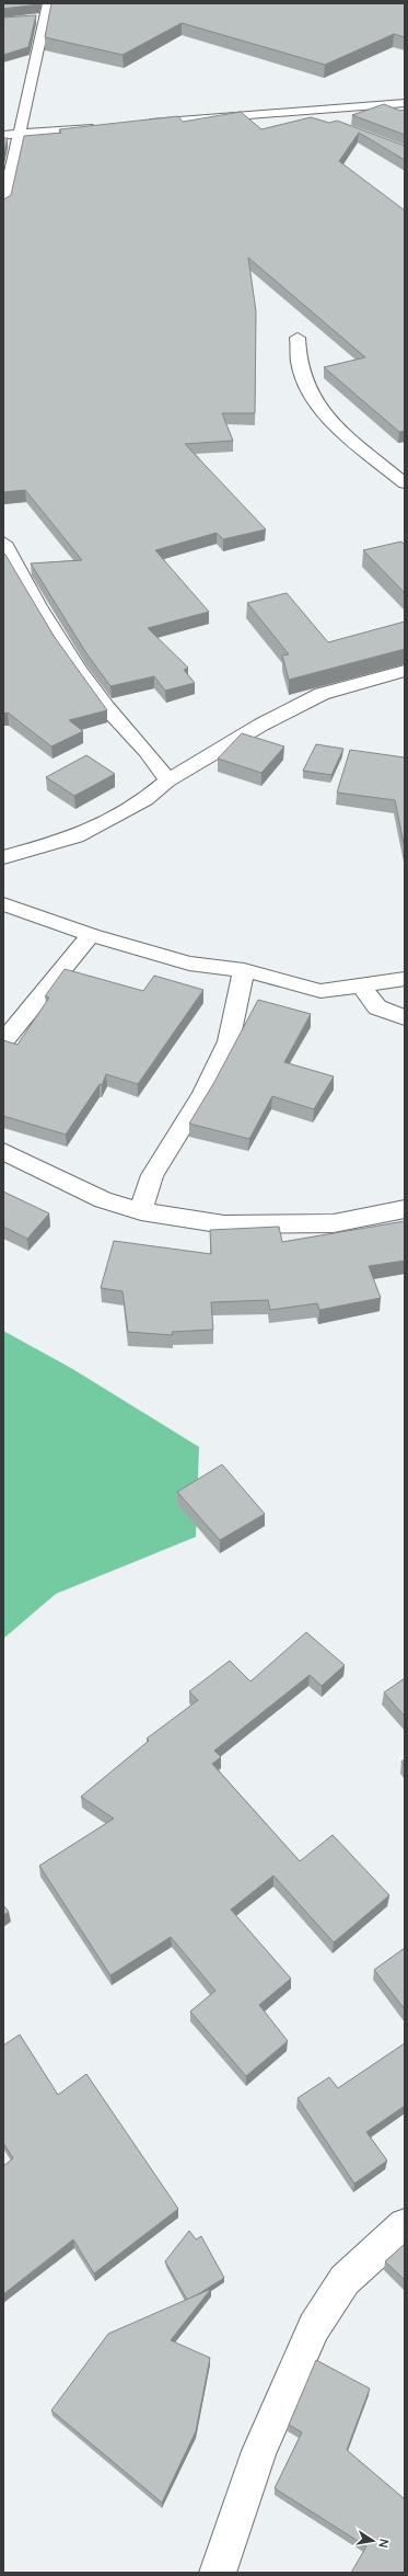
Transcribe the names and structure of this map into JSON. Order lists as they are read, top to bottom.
{
  "north": "right"
}
